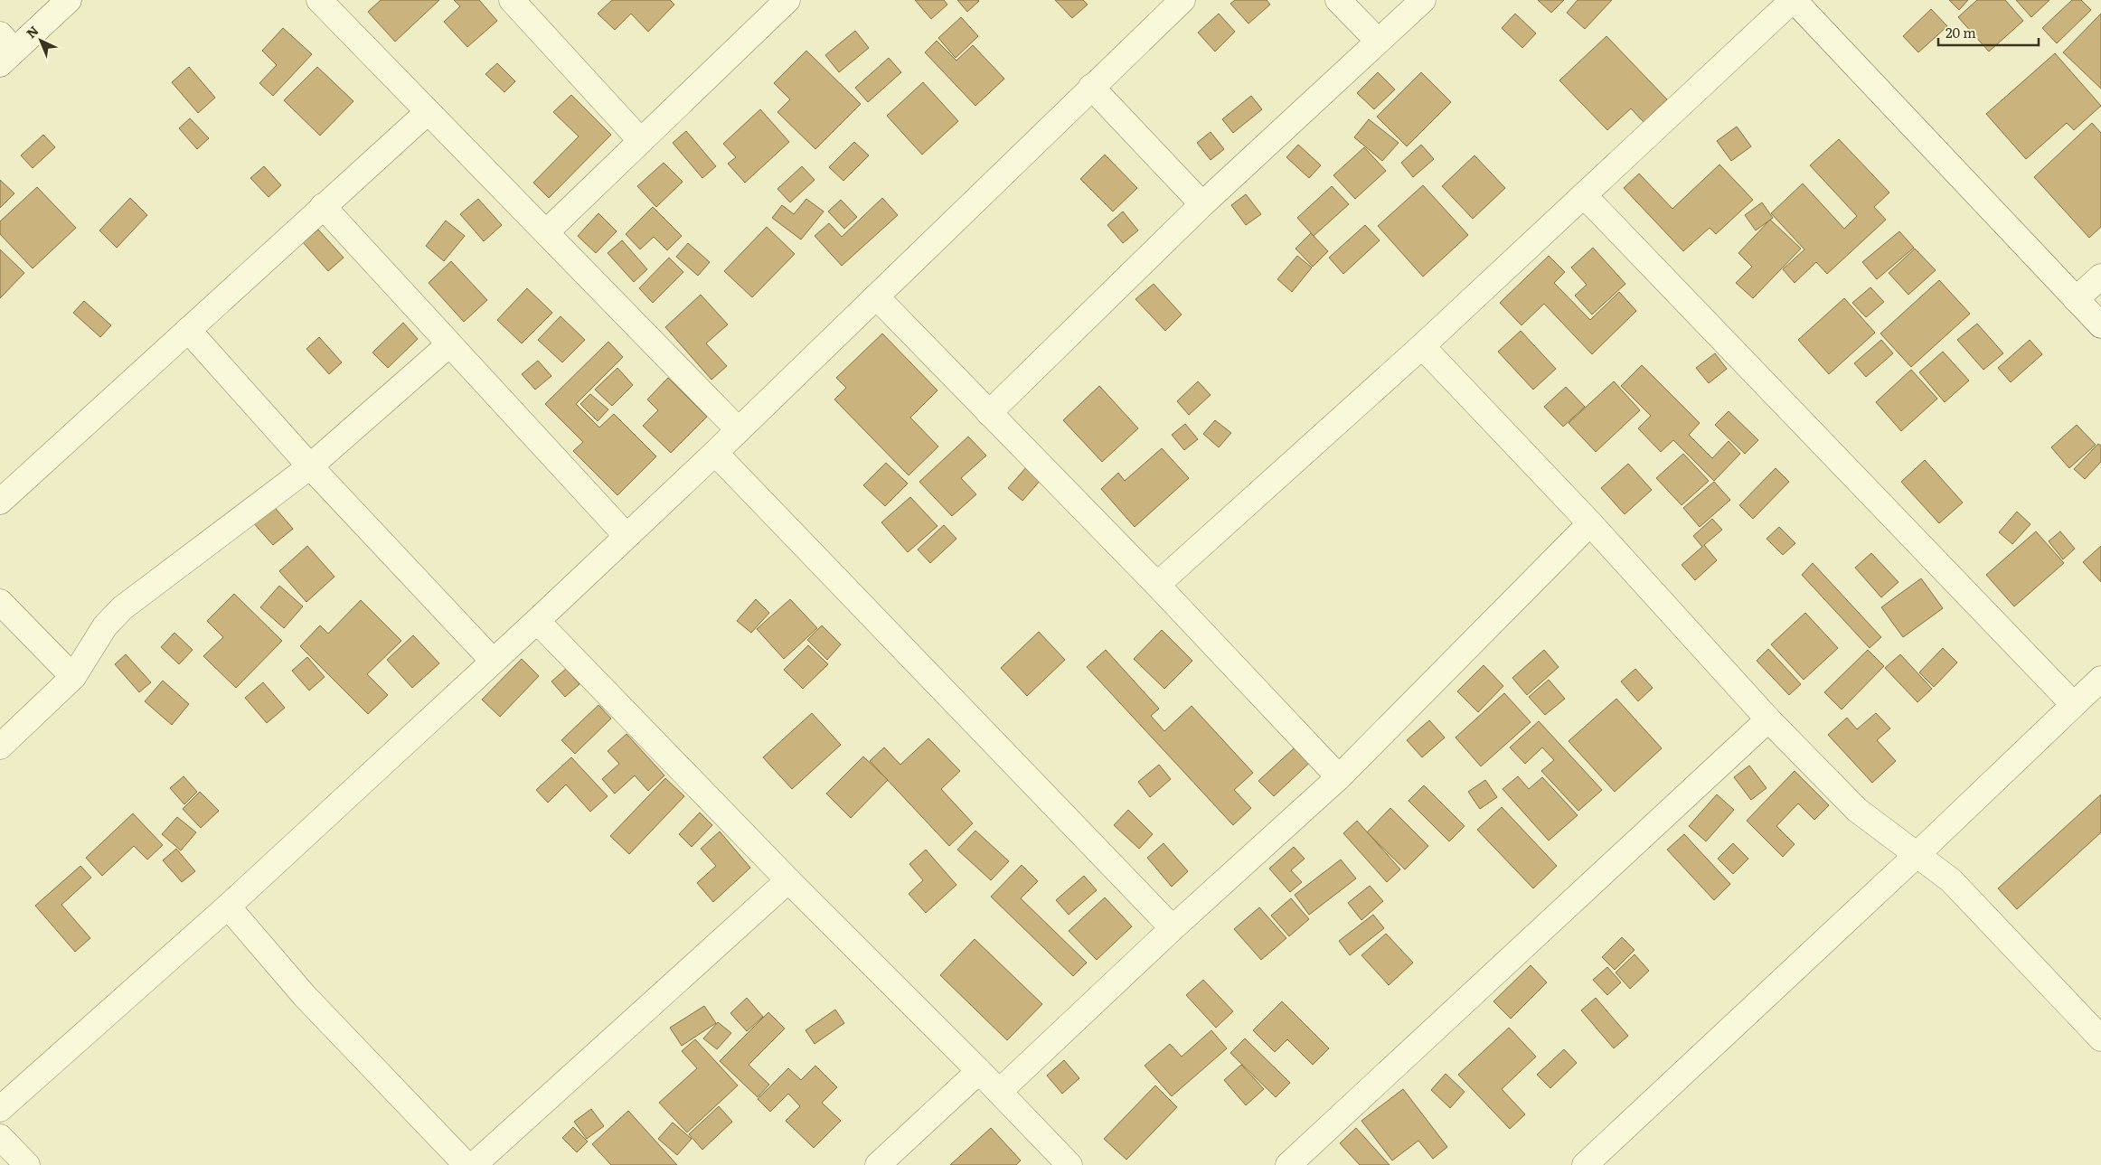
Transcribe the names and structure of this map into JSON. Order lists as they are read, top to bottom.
{
  "scale_bar": "20 m",
  "north": "top left"
}
